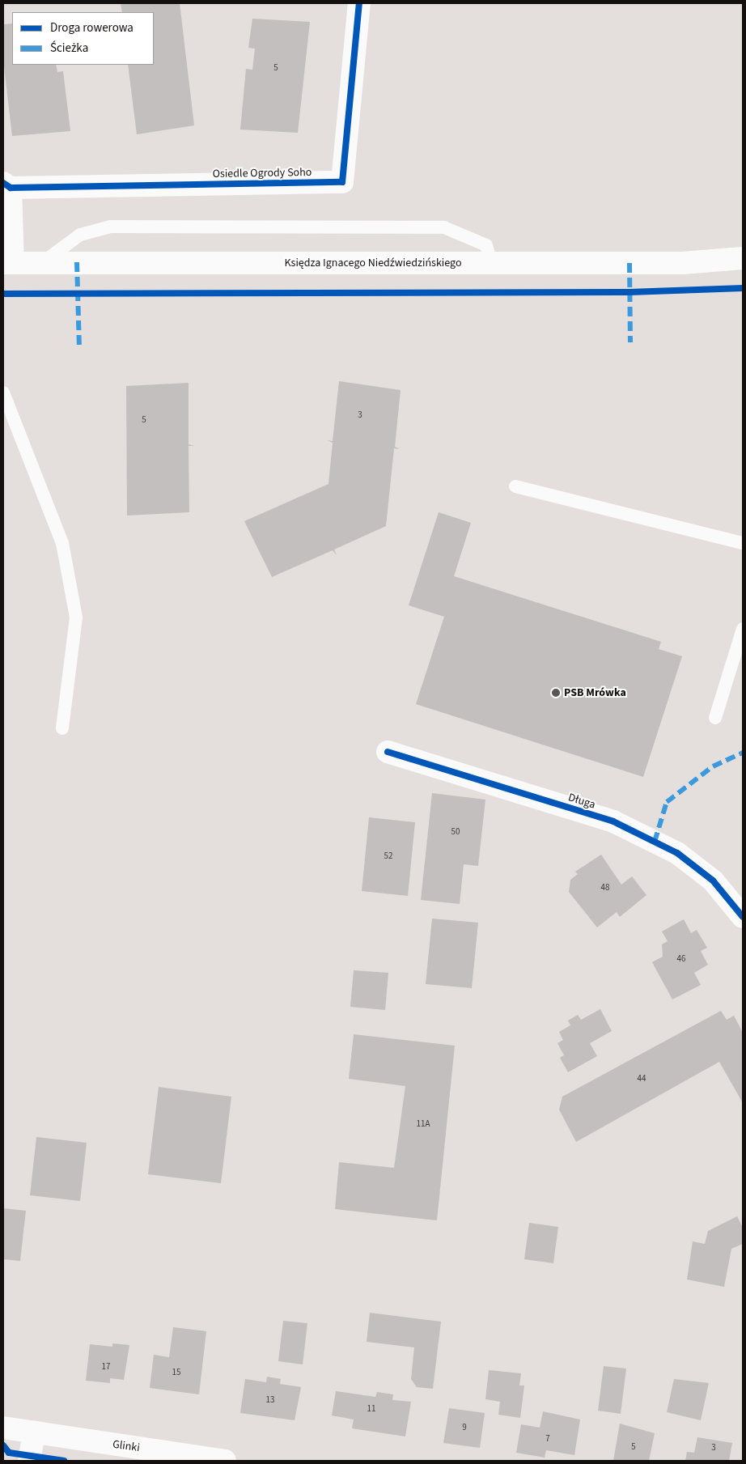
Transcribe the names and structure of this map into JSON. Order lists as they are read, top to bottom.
{
  "streets": {
    "street": [
      "Osiedle Ogrody Soho",
      "Księdza Ignacego Niedźwiedzińskiego",
      "Długa",
      "Glinki"
    ]
  },
  "places": ["PSB Mrówka"],
  "house_numbers": [
    "5",
    "3",
    "5",
    "50",
    "52",
    "48",
    "46",
    "44",
    "11A",
    "17",
    "15",
    "13",
    "11",
    "9",
    "7",
    "5",
    "3"
  ],
  "legend": ["Droga rowerowa", "Ścieżka"]
}
